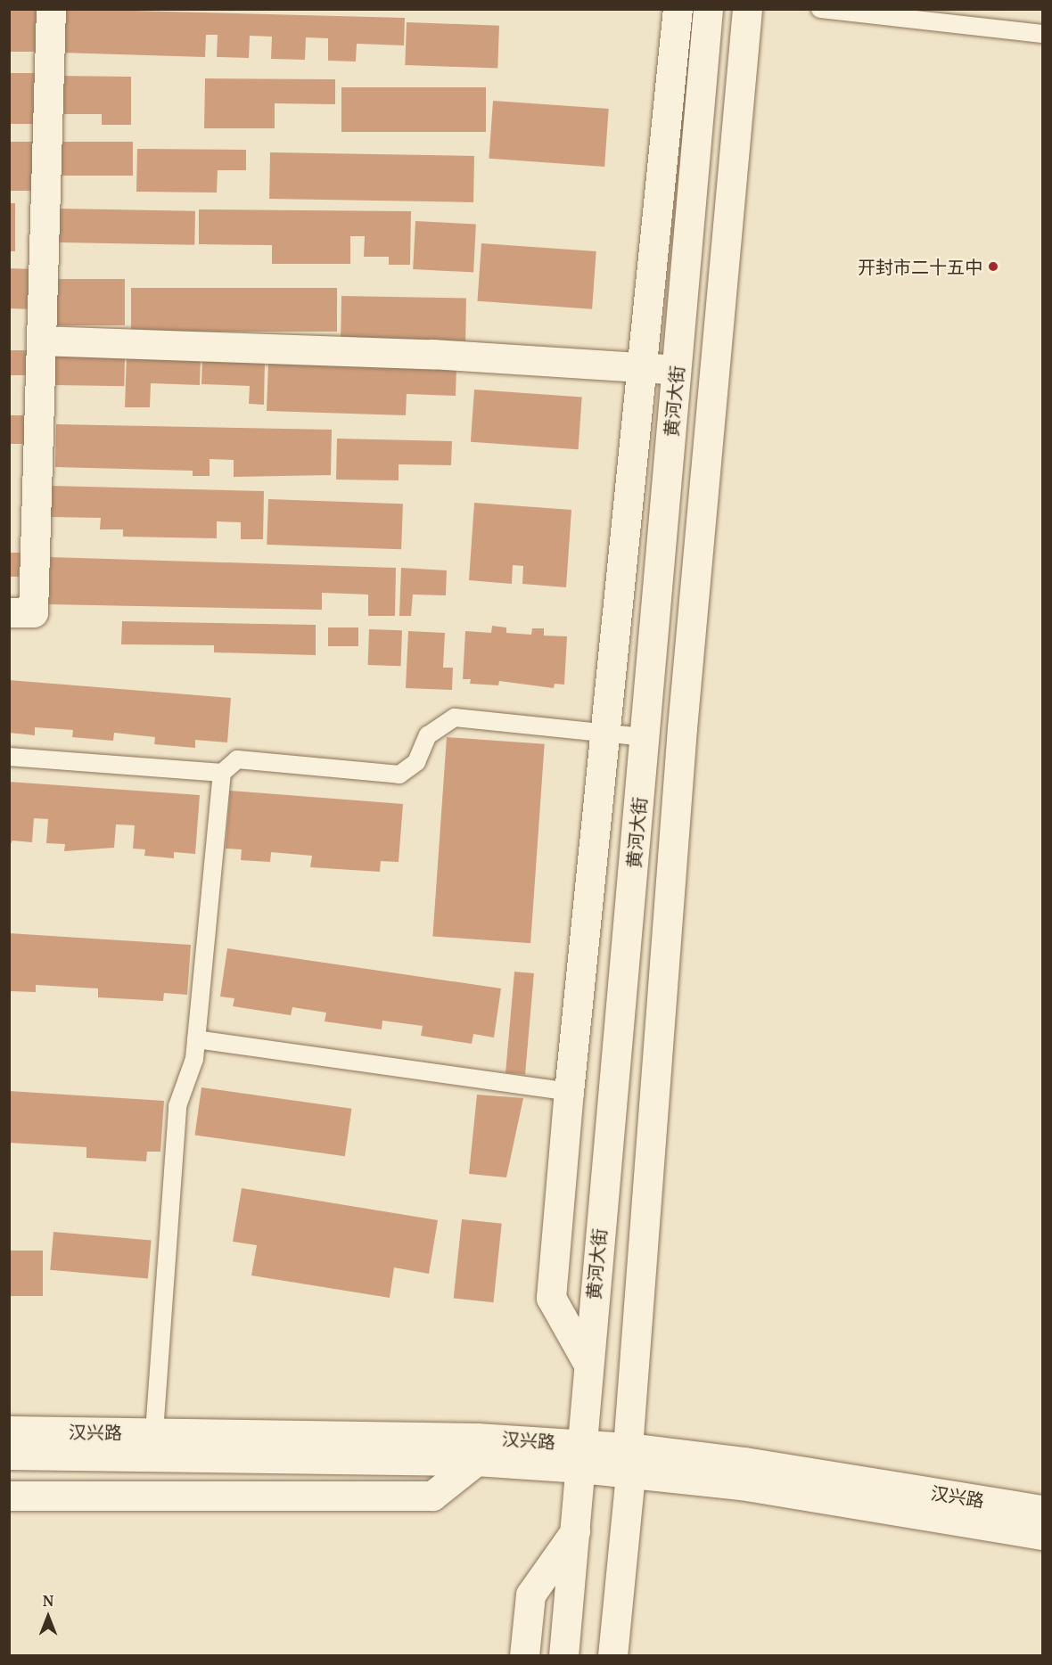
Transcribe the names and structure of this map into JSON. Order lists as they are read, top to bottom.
{
  "streets": {
    "street": ["黄河大街", "汉兴路"]
  },
  "crossings": [
    ["黄河大街", "汉兴路"]
  ],
  "places": ["开封市二十五中"],
  "north": "top"
}
